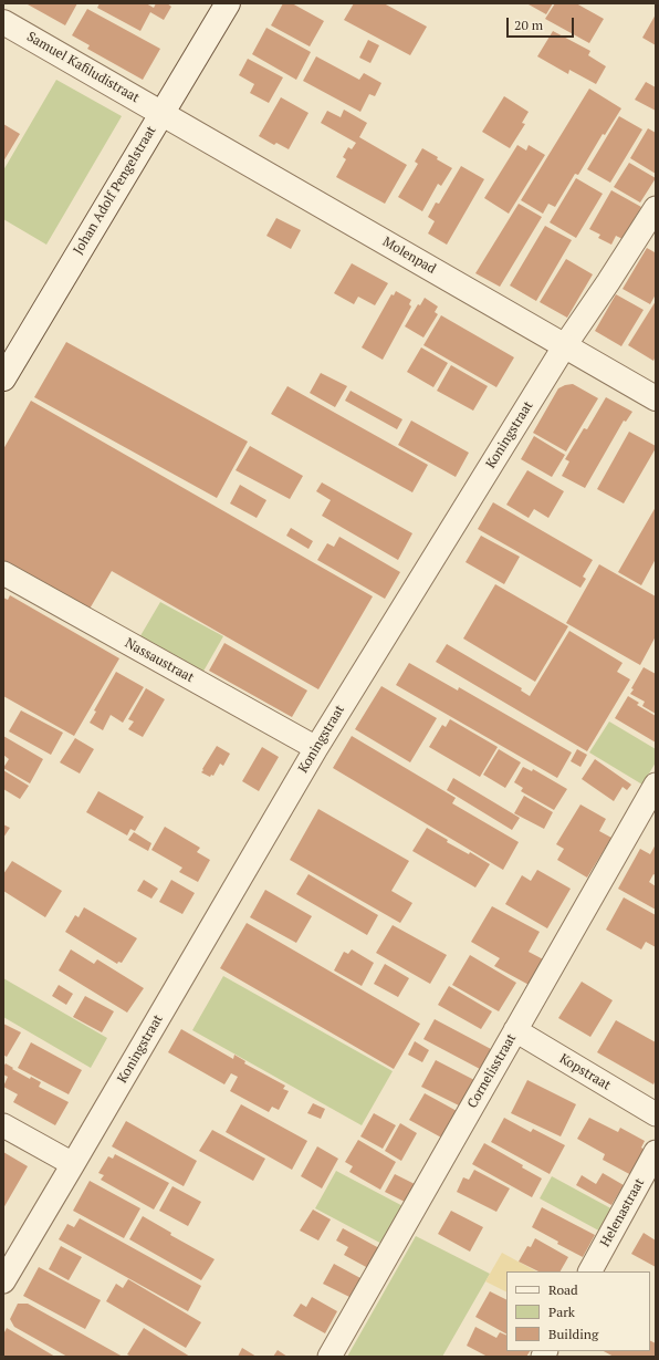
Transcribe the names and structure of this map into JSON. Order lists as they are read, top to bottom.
{
  "streets": {
    "street": [
      "Samuel Kafiludistraat",
      "Johan Adolf Pengelstraat",
      "Molenpad",
      "Koningstraat",
      "Nassaustraat",
      "Cornelisstraat",
      "Kopstraat",
      "Helenastraat"
    ]
  },
  "crossings": [
    ["Samuel Kafiludistraat", "Johan Adolf Pengelstraat"],
    ["Samuel Kafiludistraat", "Molenpad"],
    ["Johan Adolf Pengelstraat", "Molenpad"],
    ["Molenpad", "Koningstraat"],
    ["Koningstraat", "Nassaustraat"],
    ["Cornelisstraat", "Kopstraat"]
  ],
  "legend": ["Road", "Park", "Building"],
  "scale_bar": "20 m"
}
